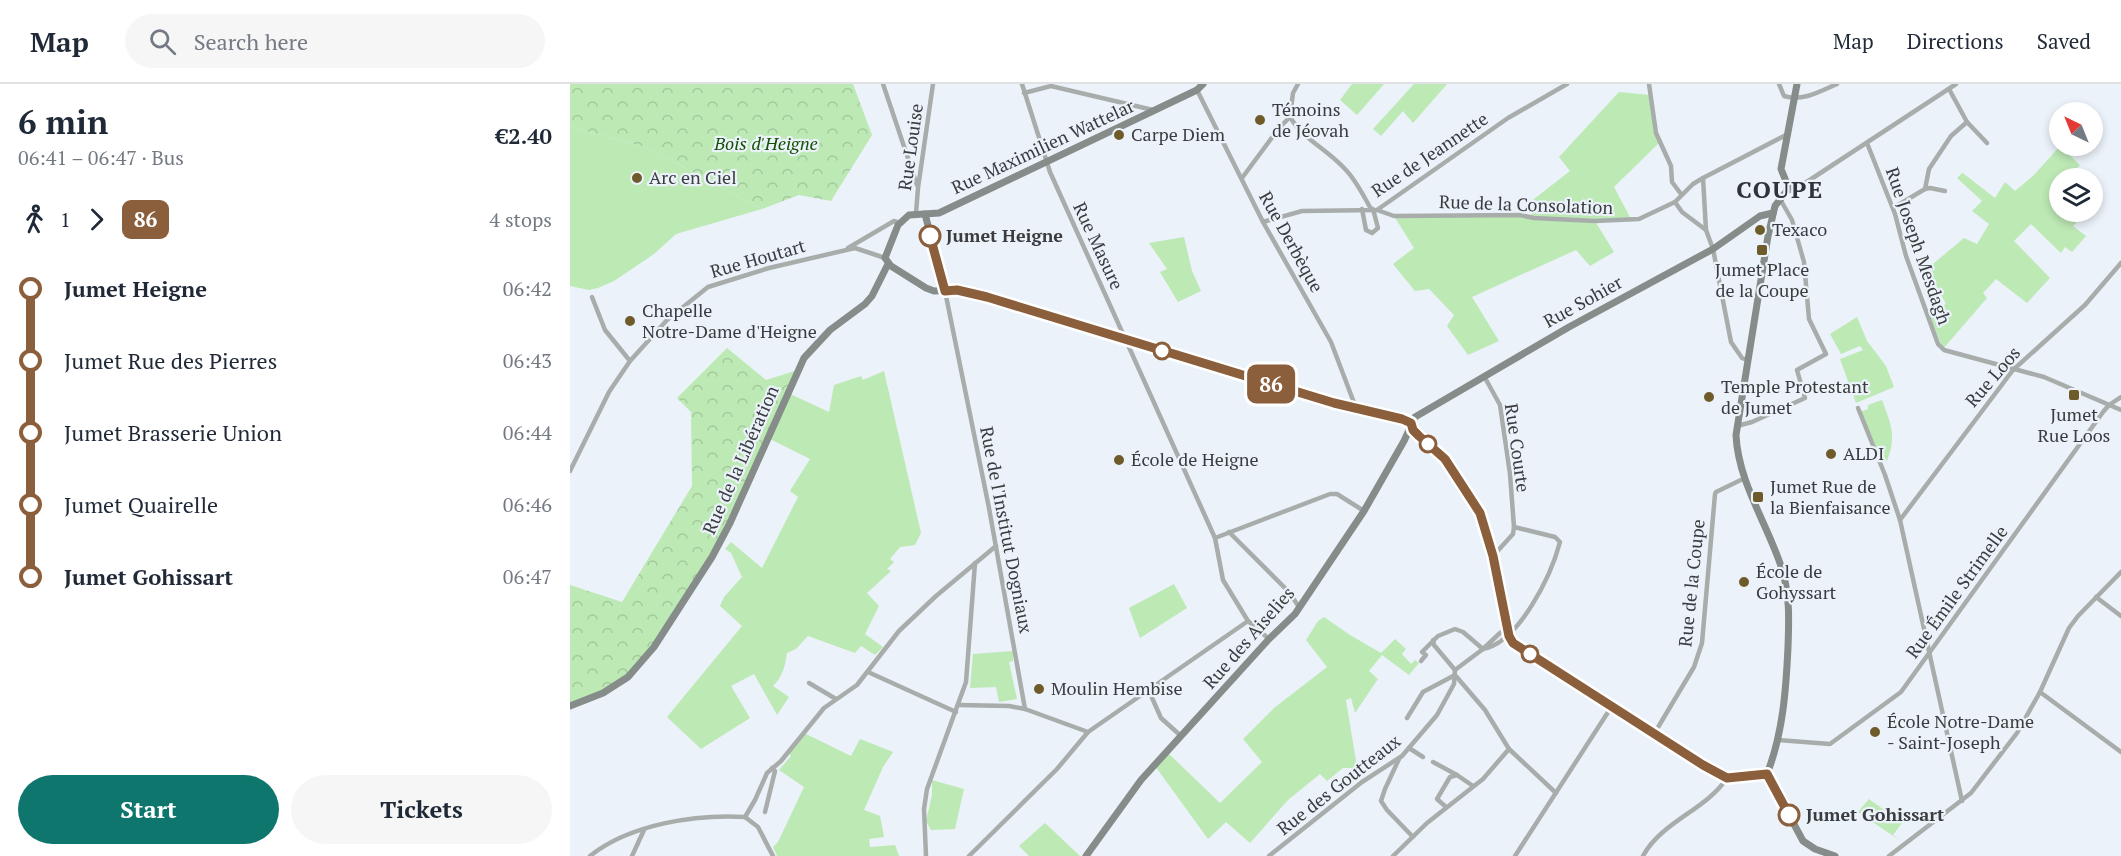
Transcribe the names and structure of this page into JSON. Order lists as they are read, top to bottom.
{
  "streets": {
    "street": [
      "Rue Louise",
      "Rue Maximilien Wattelar",
      "Rue de Jeannette",
      "Rue de la Consolation",
      "Rue Derbèque",
      "Rue Masure",
      "Rue Joseph Mesdagh",
      "Rue Houtart",
      "Rue Sohier",
      "Rue Loos",
      "Rue Courte",
      "Rue de la Libération",
      "Rue de l'Institut Dogniaux",
      "Rue de la Coupe",
      "Rue Émile Strimelle",
      "Rue des Aiselies",
      "Rue des Goutteaux"
    ]
  },
  "crossings": [
    ["Rue Louise", "Rue Maximilien Wattelar"],
    ["Rue Maximilien Wattelar", "Rue Derbèque"],
    ["Rue Maximilien Wattelar", "Rue Masure"],
    ["Rue Maximilien Wattelar", "Rue de la Libération"],
    ["Rue de Jeannette", "Rue de la Consolation"],
    ["Rue de Jeannette", "Rue Derbèque"],
    ["Rue Masure", "Rue des Aiselies"],
    ["Rue Joseph Mesdagh", "Rue Loos"],
    ["Rue Joseph Mesdagh", "Rue Émile Strimelle"],
    ["Rue Houtart", "Rue de la Libération"],
    ["Rue Sohier", "Rue Courte"],
    ["Rue Sohier", "Rue des Aiselies"]
  ],
  "districts": ["COUPE"],
  "parks": ["Bois d'Heigne"],
  "places": {
    "other": [
      "Témoins de Jéovah",
      "Carpe Diem",
      "Arc en Ciel",
      "Texaco",
      "Jumet Heigne",
      "Chapelle Notre-Dame d'Heigne",
      "Temple Protestant de Jumet",
      "ALDI",
      "École de Heigne",
      "École de Gohyssart",
      "Moulin Hembise",
      "École Notre-Dame - Saint-Joseph",
      "Jumet Gohissart"
    ],
    "transit": ["Jumet Place de la Coupe", "Jumet Rue Loos", "Jumet Rue de la Bienfaisance"]
  },
  "lines": ["bus line 86"],
  "north": "top left",
  "page": {
    "header": "Map",
    "search": "Search here",
    "nav": ["Map", "Directions", "Saved"],
    "heading": ["6 min", "06:41 – 06:47 · Bus", "€2.40"],
    "on_map": "86",
    "legs": ["1", "86", "4 stops"],
    "list": [
      {
        "name": "Jumet Heigne",
        "value": "06:42"
      },
      {
        "name": "Jumet Rue des Pierres",
        "value": "06:43"
      },
      {
        "name": "Jumet Brasserie Union",
        "value": "06:44"
      },
      {
        "name": "Jumet Quairelle",
        "value": "06:46"
      },
      {
        "name": "Jumet Gohissart",
        "value": "06:47"
      }
    ],
    "buttons": ["Start", "Tickets"]
  }
}
